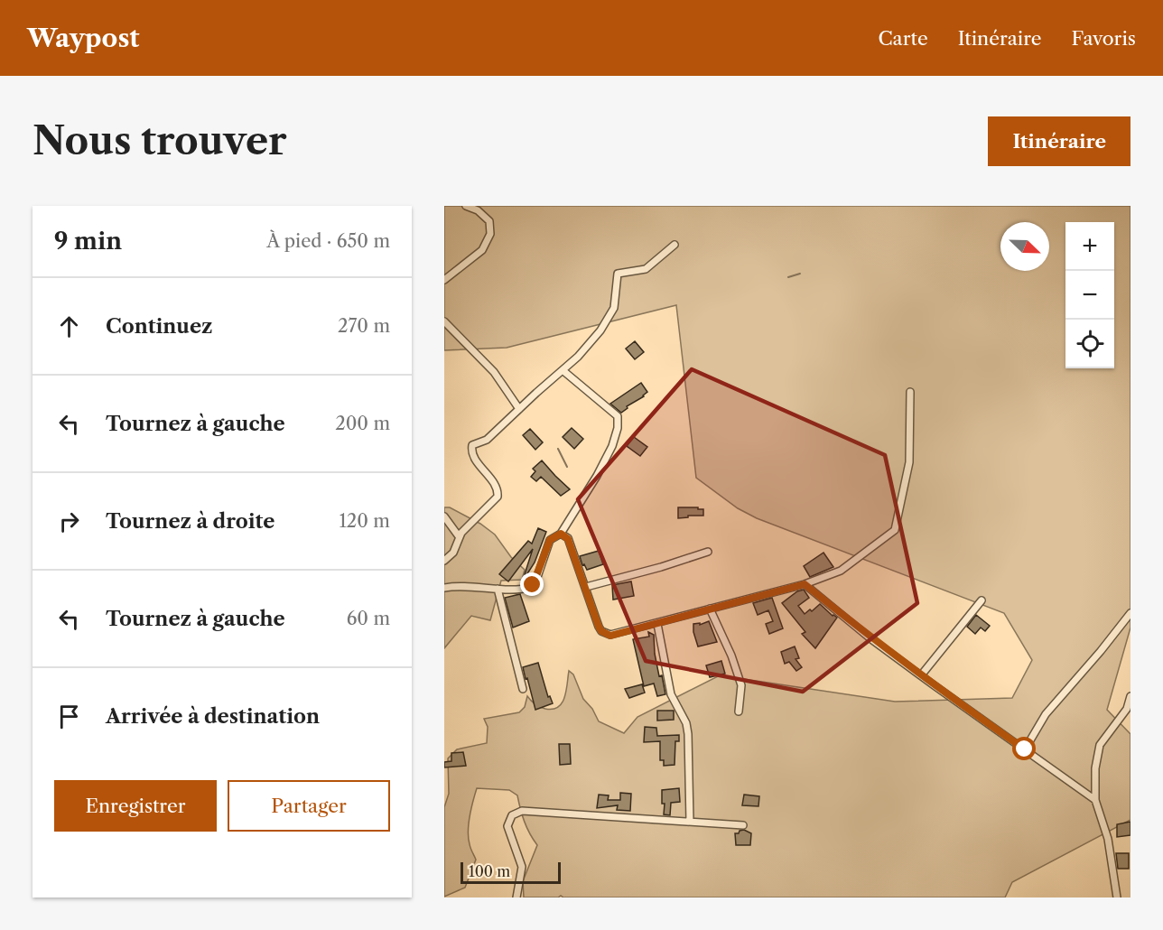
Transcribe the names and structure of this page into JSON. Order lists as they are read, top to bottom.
{
  "scale_bar": "100 m",
  "north": "bottom right",
  "page": {
    "header": "Waypost",
    "nav": ["Carte", "Itinéraire", "Favoris"],
    "buttons": [
      "Itinéraire",
      ["Enregistrer", "Partager"]
    ],
    "title": "Nous trouver",
    "heading": ["9 min", "À pied · 650 m"],
    "map_buttons": ["+", "−"],
    "list": [
      ["Continuez", "270 m"],
      ["Tournez à gauche", "200 m"],
      ["Tournez à droite", "120 m"],
      ["Tournez à gauche", "60 m"],
      "Arrivée à destination"
    ],
    "scale": "100 m"
  }
}
